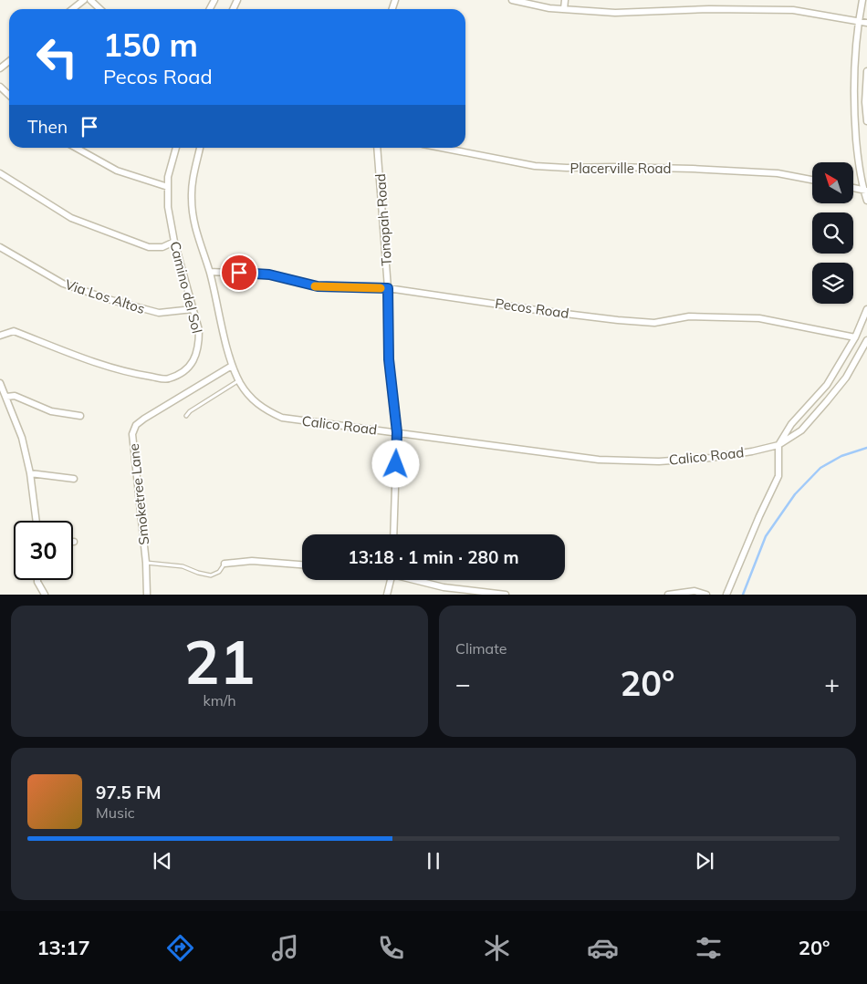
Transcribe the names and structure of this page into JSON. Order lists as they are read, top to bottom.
{
  "streets": {
    "street": [
      "Placerville Road",
      "Tonopah Road",
      "Camino del Sol",
      "Via Los Altos",
      "Pecos Road",
      "Calico Road",
      "Smoketree Lane"
    ]
  },
  "crossings": [
    ["Tonopah Road", "Pecos Road"],
    ["Tonopah Road", "Calico Road"],
    ["Camino del Sol", "Via Los Altos"],
    ["Pecos Road", "Calico Road"],
    ["Calico Road", "Smoketree Lane"]
  ],
  "north": "top left",
  "page": {
    "turn": ["150 m", "Pecos Road"],
    "then": "Then",
    "limit": "30",
    "trip": "13:18 · 1 min · 280 m",
    "tile": [
      ["21", "km/h"],
      "Climate"
    ],
    "heat": ["−", "20°", "+"],
    "song": ["97.5 FM", "Music"],
    "tabs": ["13:17", "20°"]
  }
}
